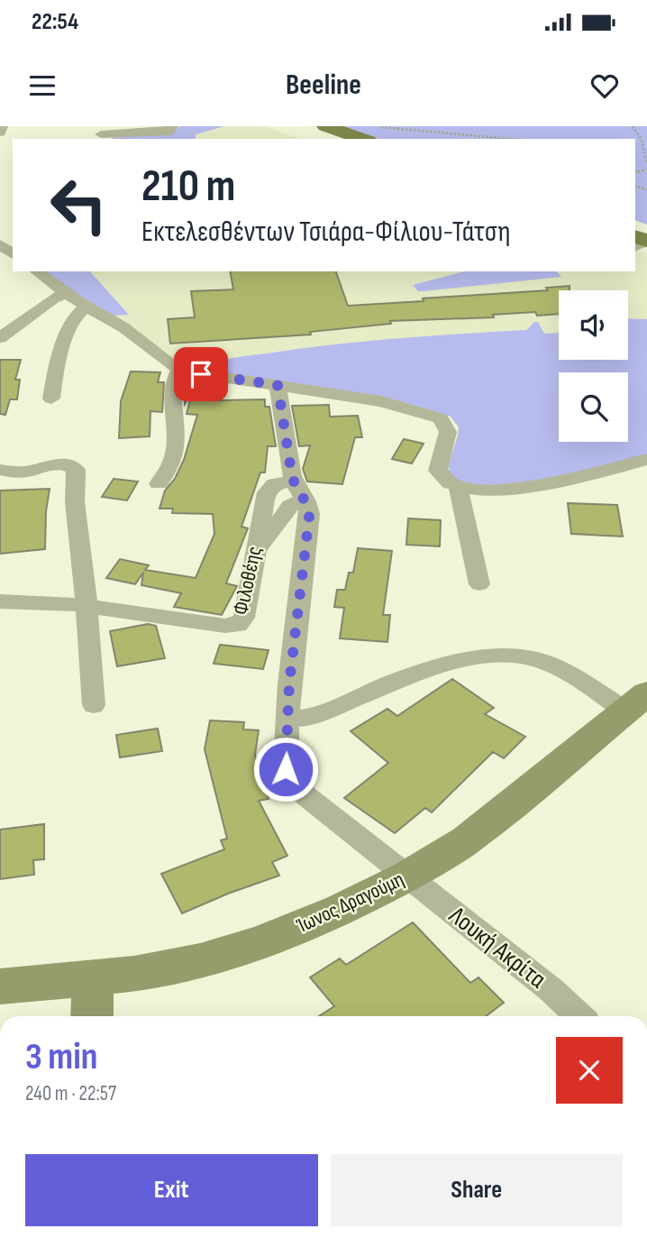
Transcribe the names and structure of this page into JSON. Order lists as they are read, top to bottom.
{
  "streets": {
    "main road": ["Ίωνος Δραγούμη"],
    "street": ["Φιλοθέης", "Λουκή Ακρίτα"]
  },
  "crossings": [
    ["Ίωνος Δραγούμη", "Λουκή Ακρίτα"]
  ],
  "page": {
    "status": "22:54",
    "header": "Beeline",
    "turn": ["210 m", "Εκτελεσθέντων Τσιάρα-Φίλιου-Τάτση"],
    "heading": ["3 min", "240 m · 22:57"],
    "buttons": ["Exit", "Share"]
  }
}
